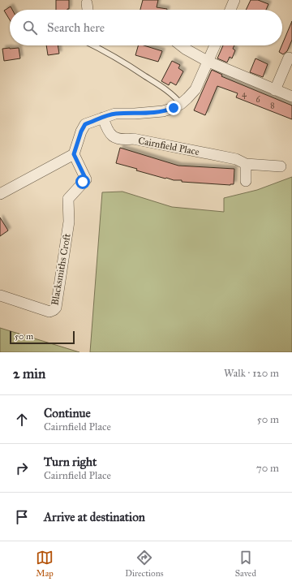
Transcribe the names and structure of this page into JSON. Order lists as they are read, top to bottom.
{
  "streets": {
    "street": ["Cairnfield Place", "Blacksmiths Croft"]
  },
  "house_numbers": ["4", "6", "8"],
  "scale_bar": "50 m",
  "page": {
    "search": "Search here",
    "scale": "50 m",
    "heading": ["2 min", "Walk · 120 m"],
    "list": [
      ["Continue", "Cairnfield Place", "50 m"],
      ["Turn right", "Cairnfield Place", "70 m"],
      "Arrive at destination"
    ],
    "nav": ["Map", "Directions", "Saved"]
  }
}
